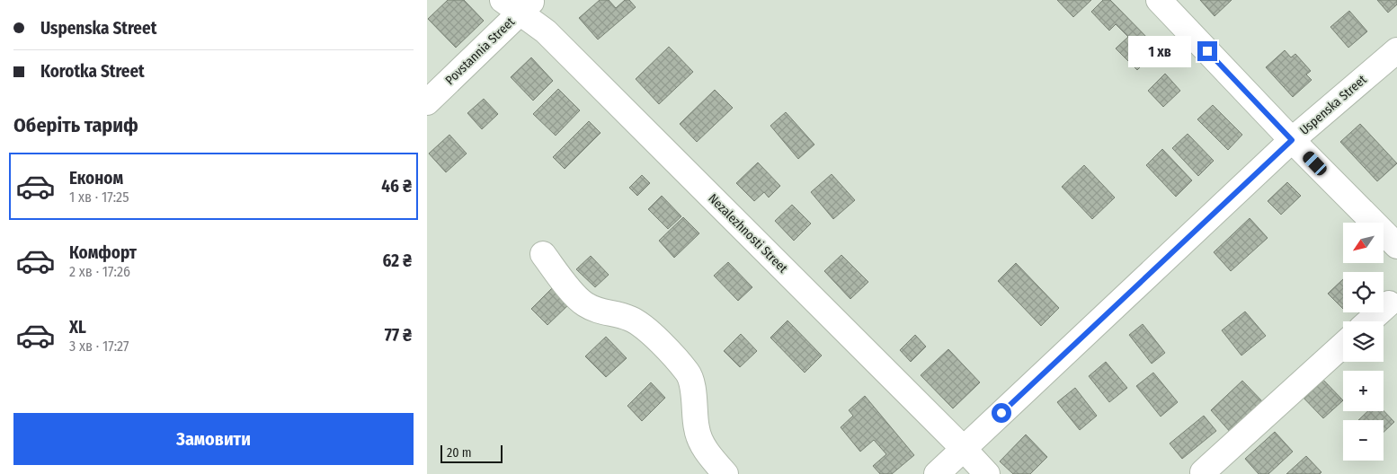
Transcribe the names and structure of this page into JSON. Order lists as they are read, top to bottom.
{
  "streets": {
    "street": ["Povstannia Street", "Uspenska Street", "Nezalezhnosti Street"]
  },
  "crossings": [
    ["Povstannia Street", "Nezalezhnosti Street"],
    ["Uspenska Street", "Nezalezhnosti Street"]
  ],
  "scale_bar": "20 m",
  "north": "bottom left",
  "page": {
    "banner": ["Uspenska Street", "Korotka Street"],
    "bubble": "1 хв",
    "heading": "Оберіть тариф",
    "list": [
      {
        "name": "Економ",
        "note": "1 хв · 17:25",
        "value": "46 ₴"
      },
      {
        "name": "Комфорт",
        "note": "2 хв · 17:26",
        "value": "62 ₴"
      },
      {
        "name": "XL",
        "note": "3 хв · 17:27",
        "value": "77 ₴"
      }
    ],
    "map_buttons": ["+", "−"],
    "buttons": "Замовити",
    "scale": "20 m"
  }
}
